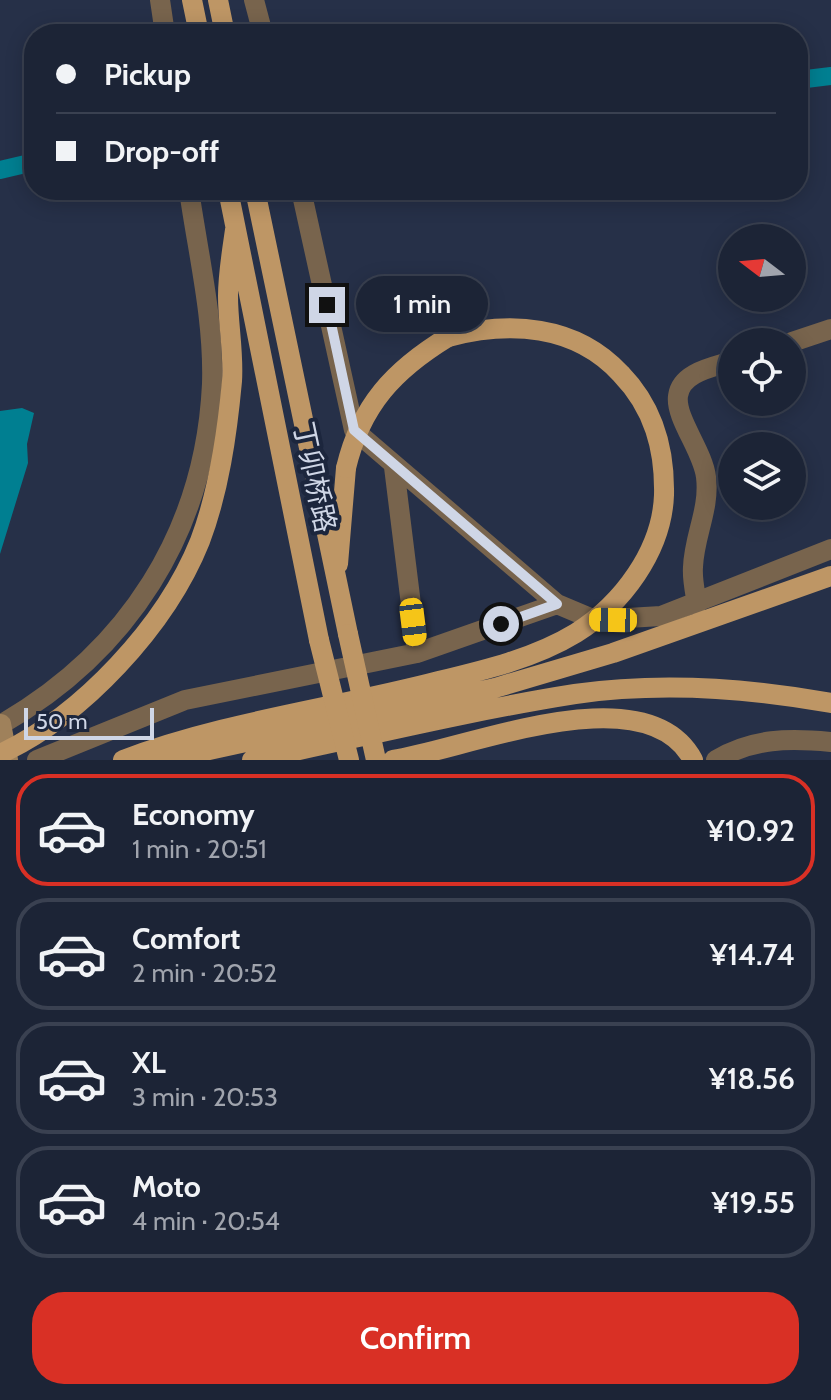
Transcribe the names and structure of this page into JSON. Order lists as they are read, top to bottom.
{
  "streets": {
    "main road": ["丁卯桥路"]
  },
  "scale_bar": "50 m",
  "north": "left",
  "page": {
    "banner": ["Pickup", "Drop-off"],
    "bubble": "1 min",
    "scale": "50 m",
    "list": [
      {
        "name": "Economy",
        "note": "1 min · 20:51",
        "value": "¥10.92"
      },
      {
        "name": "Comfort",
        "note": "2 min · 20:52",
        "value": "¥14.74"
      },
      {
        "name": "XL",
        "note": "3 min · 20:53",
        "value": "¥18.56"
      },
      {
        "name": "Moto",
        "note": "4 min · 20:54",
        "value": "¥19.55"
      }
    ],
    "buttons": "Confirm"
  }
}
